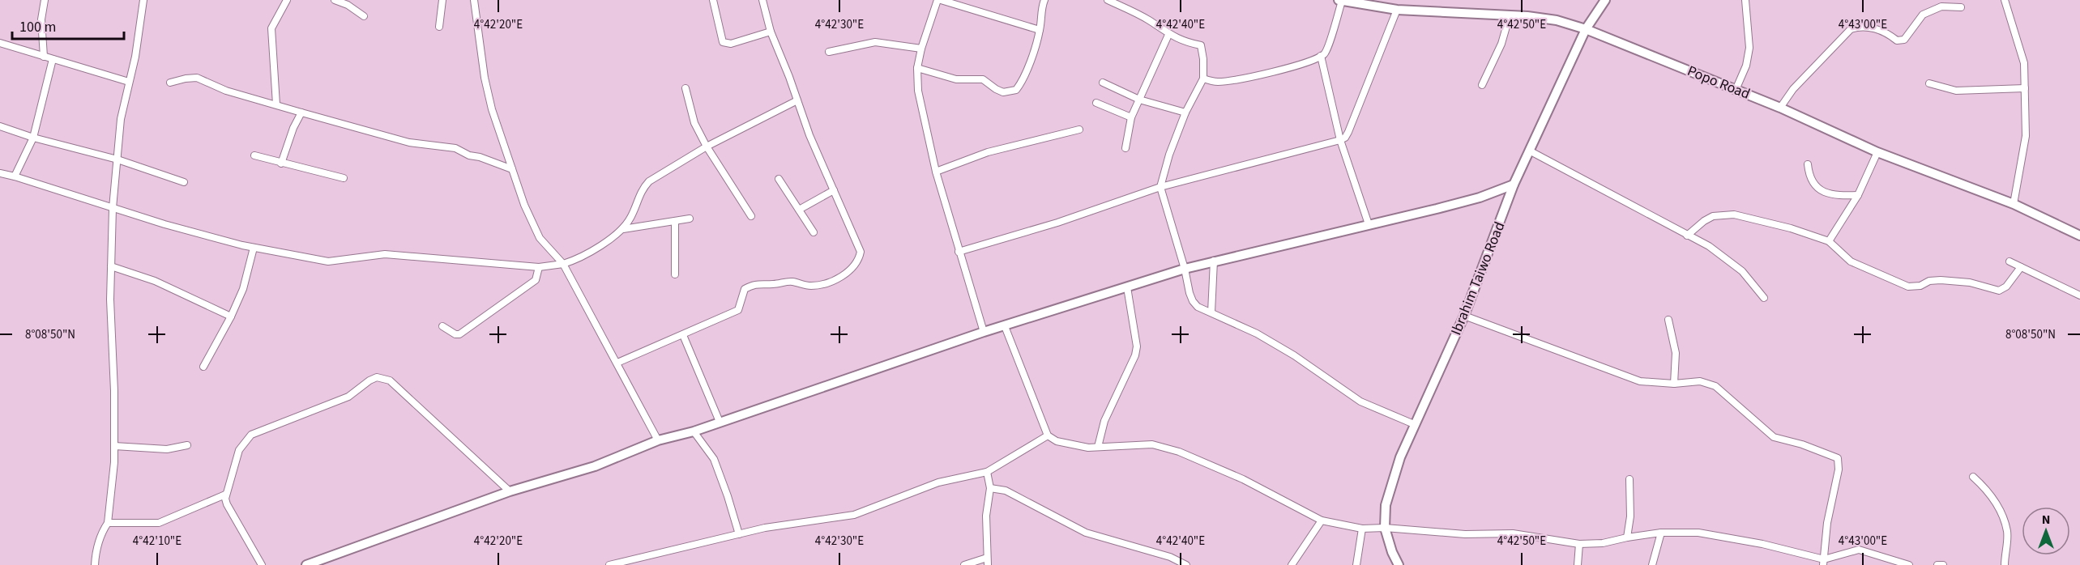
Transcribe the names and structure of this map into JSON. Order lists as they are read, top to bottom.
{
  "streets": {
    "main road": ["Popo Road", "Ibrahim Taiwo Road"]
  },
  "crossings": [
    ["Popo Road", "Ibrahim Taiwo Road"]
  ],
  "scale_bar": "100 m",
  "north": "top",
  "coordinates": [
    "4°42'20\"E",
    "4°42'30\"E",
    "4°42'40\"E",
    "4°42'50\"E",
    "4°43'00\"E",
    "8°08'50\"N",
    "4°42'10\"E"
  ]
}
